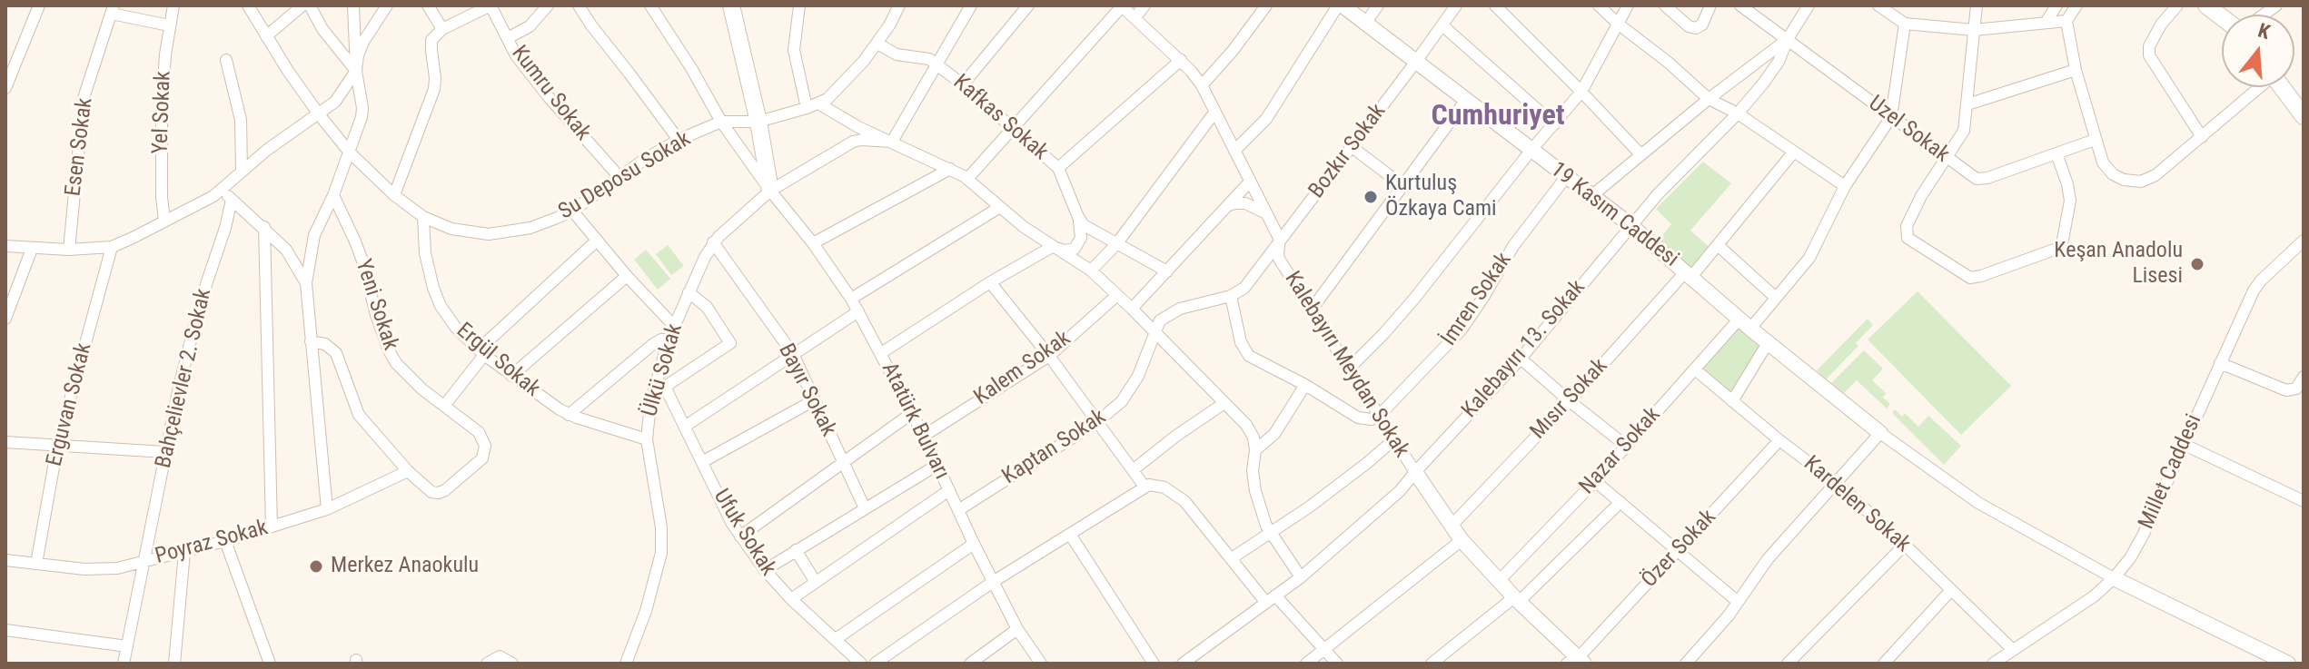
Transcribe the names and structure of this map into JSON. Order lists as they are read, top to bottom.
{
  "streets": {
    "street": [
      "Kumru Sokak",
      "Yel Sokak",
      "Kafkas Sokak",
      "Uzel Sokak",
      "Esen Sokak",
      "Bozkır Sokak",
      "Su Deposu Sokak",
      "19 Kasım Caddesi",
      "İmren Sokak",
      "Yeni Sokak",
      "Kalebayırı 13. Sokak",
      "Ergül Sokak",
      "Kalebayırı Meydan Sokak",
      "Kalem Sokak",
      "Ülkü Sokak",
      "Bahçelievler 2. Sokak",
      "Bayır Sokak",
      "Mısır Sokak",
      "Erguvan Sokak",
      "Atatürk Bulvarı",
      "Kaptan Sokak",
      "Nazar Sokak",
      "Millet Caddesi",
      "Kardelen Sokak",
      "Ufuk Sokak",
      "Poyraz Sokak",
      "Özer Sokak"
    ]
  },
  "crossings": [
    ["Kumru Sokak", "Su Deposu Sokak"],
    ["Kafkas Sokak", "Su Deposu Sokak"],
    ["Uzel Sokak", "Kalebayırı 13. Sokak"],
    ["Uzel Sokak", "Nazar Sokak"],
    ["Bozkır Sokak", "19 Kasım Caddesi"],
    ["Bozkır Sokak", "Kalebayırı Meydan Sokak"],
    ["Su Deposu Sokak", "Ergül Sokak"],
    ["Su Deposu Sokak", "Atatürk Bulvarı"],
    ["19 Kasım Caddesi", "İmren Sokak"],
    ["19 Kasım Caddesi", "Kalebayırı 13. Sokak"],
    ["19 Kasım Caddesi", "Mısır Sokak"],
    ["19 Kasım Caddesi", "Nazar Sokak"],
    ["İmren Sokak", "Kalebayırı Meydan Sokak"],
    ["Yeni Sokak", "Poyraz Sokak"],
    ["Kalebayırı 13. Sokak", "Kalebayırı Meydan Sokak"],
    ["Ergül Sokak", "Ülkü Sokak"],
    ["Kalem Sokak", "Atatürk Bulvarı"],
    ["Ülkü Sokak", "Bayır Sokak"],
    ["Ülkü Sokak", "Atatürk Bulvarı"],
    ["Ülkü Sokak", "Ufuk Sokak"],
    ["Bahçelievler 2. Sokak", "Poyraz Sokak"],
    ["Erguvan Sokak", "Poyraz Sokak"],
    ["Atatürk Bulvarı", "Kaptan Sokak"],
    ["Nazar Sokak", "Kardelen Sokak"],
    ["Millet Caddesi", "Kardelen Sokak"],
    ["Kardelen Sokak", "Özer Sokak"]
  ],
  "districts": ["Cumhuriyet"],
  "places": ["Kurtuluş Özkaya Cami", "Keşan Anadolu Lisesi", "Merkez Anaokulu"],
  "north": "top"
}
